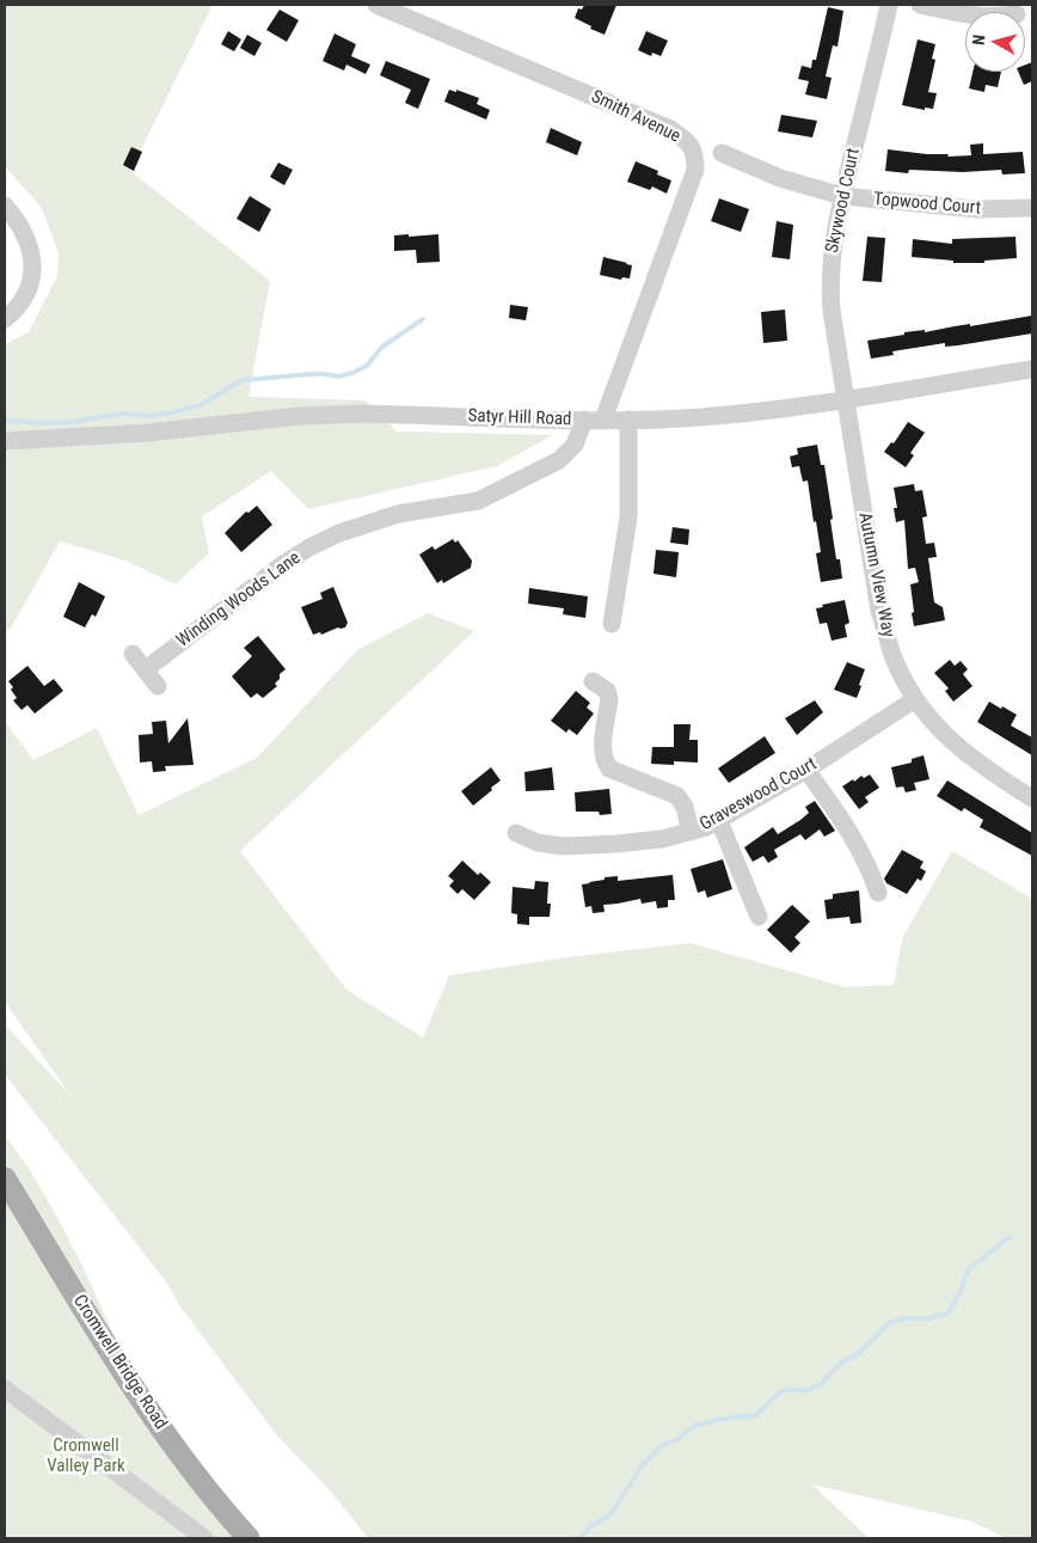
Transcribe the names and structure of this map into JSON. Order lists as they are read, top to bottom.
{
  "streets": {
    "main road": ["Cromwell Bridge Road"],
    "street": [
      "Smith Avenue",
      "Skywood Court",
      "Topwood Court",
      "Satyr Hill Road",
      "Autumn View Way",
      "Winding Woods Lane",
      "Graveswood Court"
    ]
  },
  "crossings": [
    ["Smith Avenue", "Satyr Hill Road"],
    ["Skywood Court", "Topwood Court"],
    ["Skywood Court", "Satyr Hill Road"],
    ["Skywood Court", "Autumn View Way"],
    ["Satyr Hill Road", "Autumn View Way"],
    ["Satyr Hill Road", "Winding Woods Lane"],
    ["Autumn View Way", "Graveswood Court"]
  ],
  "parks": ["Cromwell Valley Park"],
  "north": "left"
}
